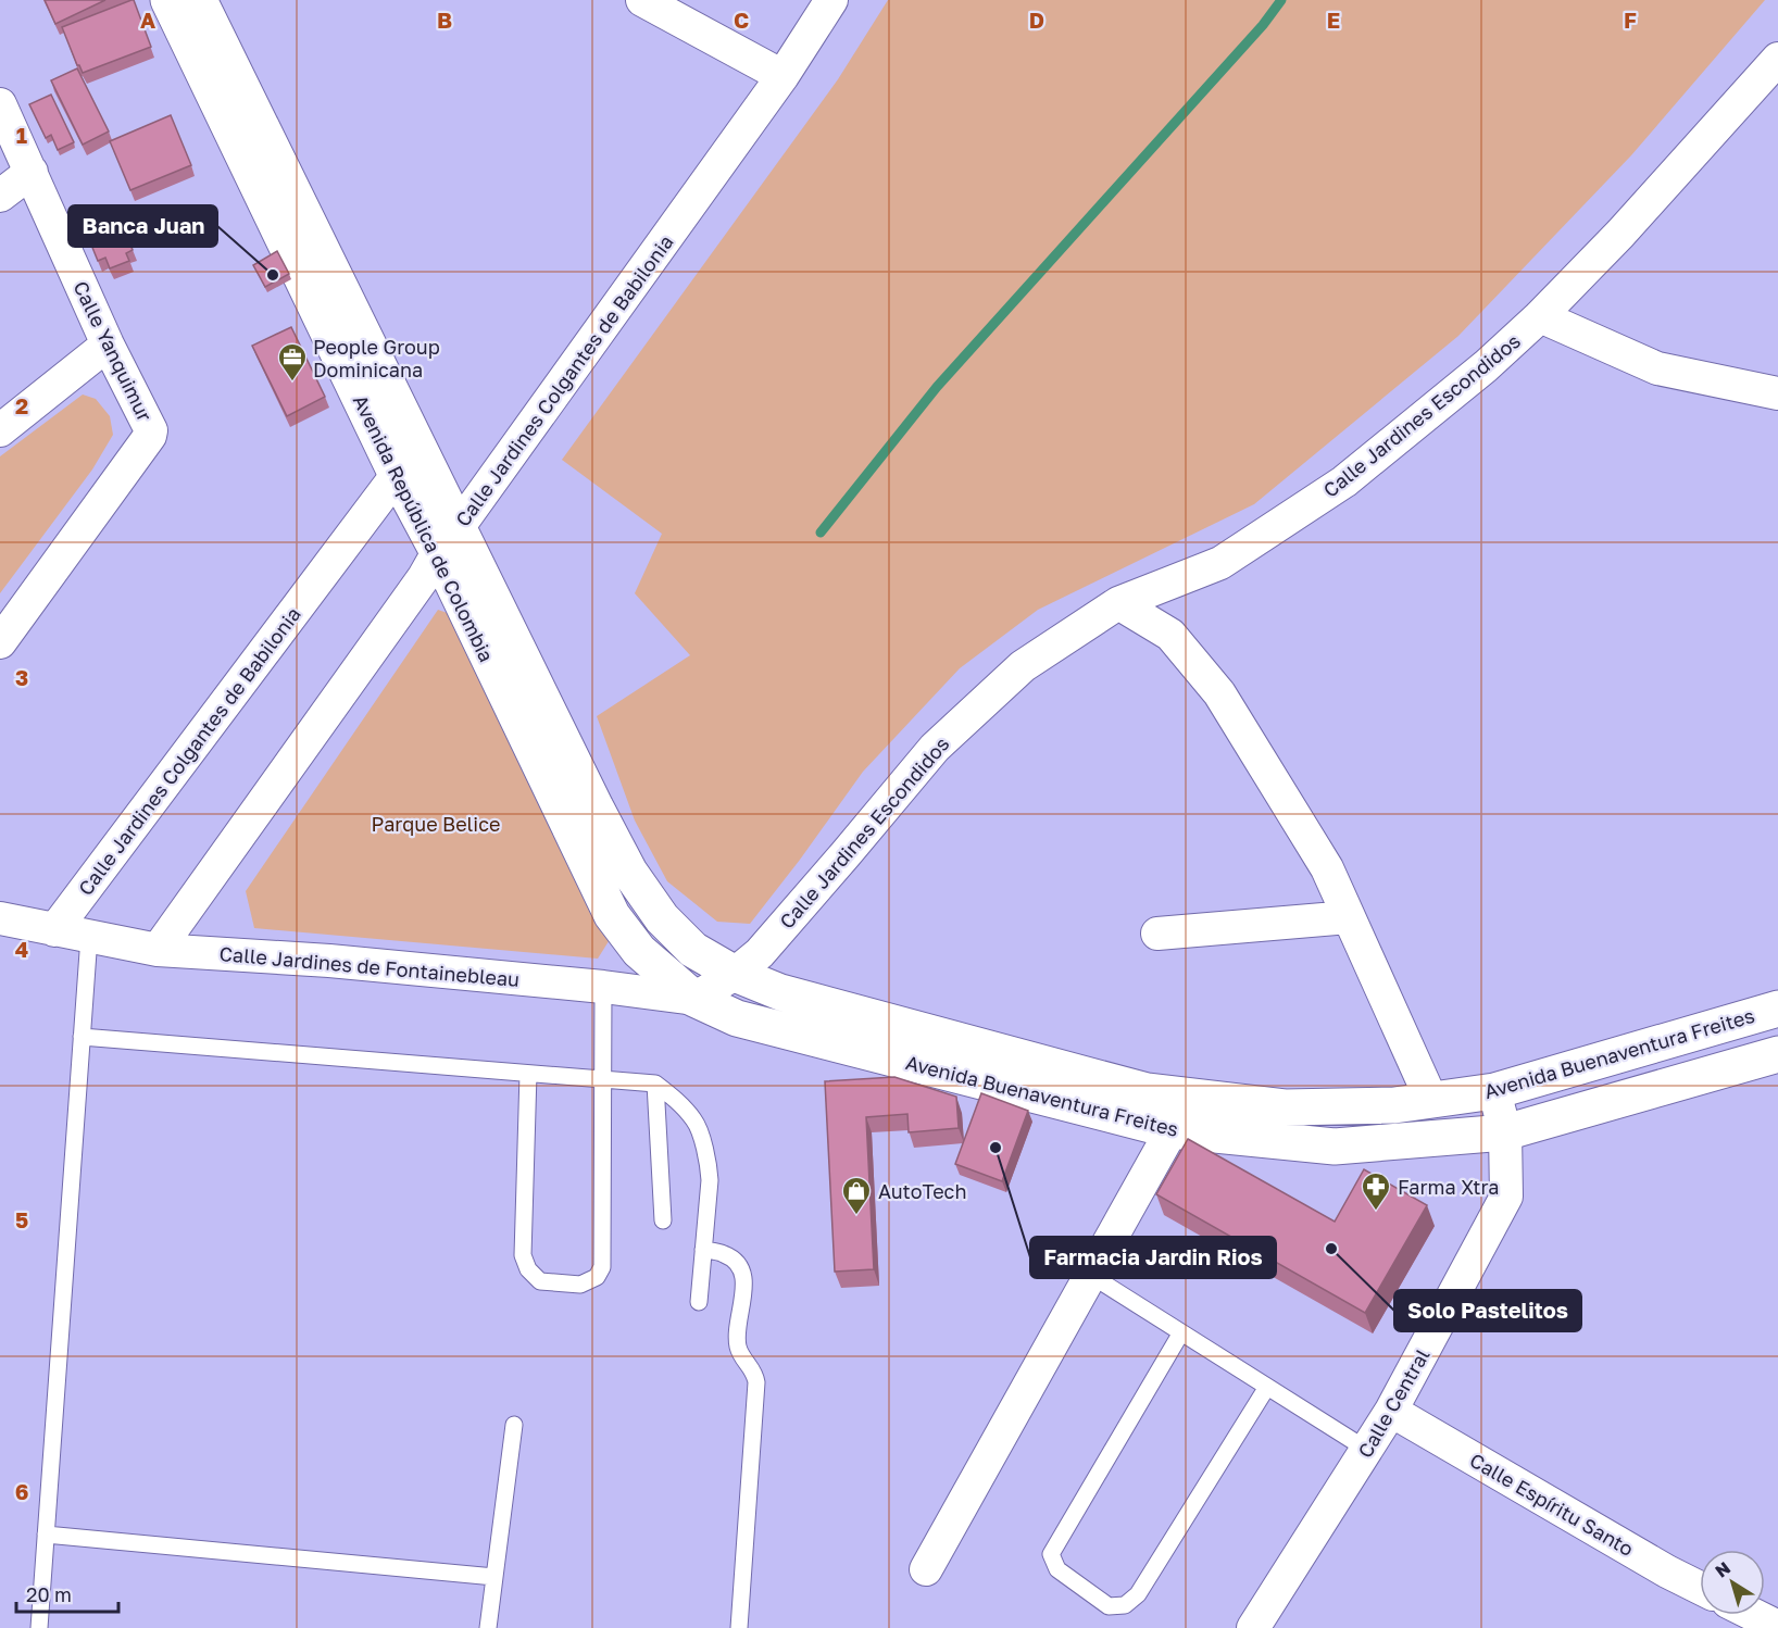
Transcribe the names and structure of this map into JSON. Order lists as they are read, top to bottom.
{
  "streets": {
    "main road": ["Avenida República de Colombia", "Avenida Buenaventura Freites"],
    "street": [
      "Calle Yanquimur",
      "Calle Jardines Colgantes de Babilonia",
      "Calle Jardines Escondidos",
      "Calle Jardines de Fontainebleau",
      "Calle Central",
      "Calle Espíritu Santo"
    ]
  },
  "crossings": [
    ["Calle Jardines Colgantes de Babilonia", "Avenida República de Colombia"],
    ["Calle Jardines Colgantes de Babilonia", "Calle Jardines de Fontainebleau"],
    ["Calle Jardines Escondidos", "Avenida República de Colombia"],
    ["Calle Jardines Escondidos", "Avenida Buenaventura Freites"],
    ["Avenida República de Colombia", "Calle Jardines de Fontainebleau"],
    ["Avenida República de Colombia", "Avenida Buenaventura Freites"],
    ["Calle Jardines de Fontainebleau", "Avenida Buenaventura Freites"],
    ["Avenida Buenaventura Freites", "Calle Central"],
    ["Calle Central", "Calle Espíritu Santo"]
  ],
  "parks": ["Parque Belice"],
  "places": {
    "other": ["Banca Juan", "Farmacia Jardin Rios", "Solo Pastelitos"],
    "office": ["People Group Dominicana"],
    "pharmacy": ["Farma Xtra"],
    "shop": ["AutoTech"]
  },
  "scale_bar": "20 m",
  "north": "top left",
  "grid": {
    "columns": [
      "A",
      "B",
      "C",
      "D",
      "E",
      "F"
    ],
    "rows": [
      "1",
      "2",
      "3",
      "4",
      "5",
      "6"
    ]
  }
}
